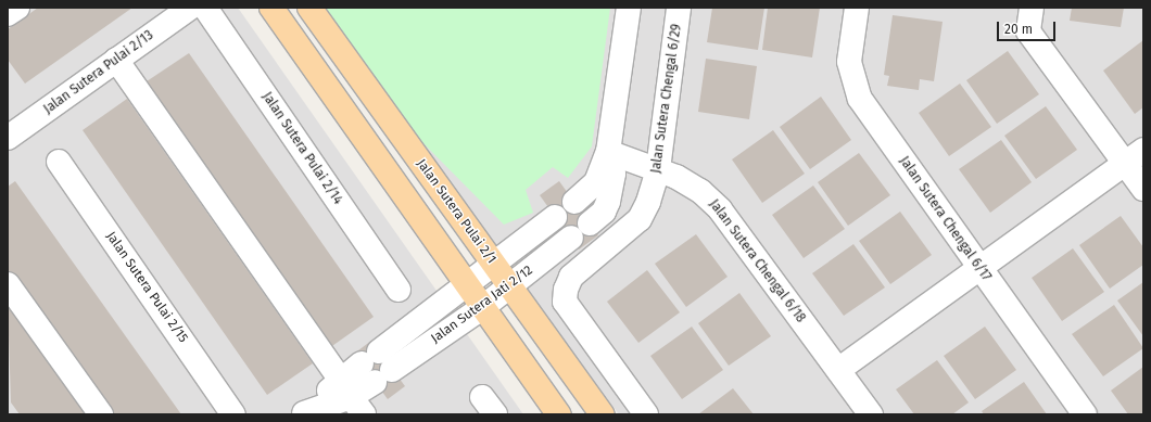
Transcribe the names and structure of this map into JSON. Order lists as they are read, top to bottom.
{
  "streets": {
    "main road": ["Jalan Sutera Pulai 2/1"],
    "street": [
      "Jalan Sutera Pulai 2/13",
      "Jalan Sutera Chengal 6/29",
      "Jalan Sutera Pulai 2/14",
      "Jalan Sutera Chengal 6/17",
      "Jalan Sutera Chengal 6/18",
      "Jalan Sutera Pulai 2/15",
      "Jalan Sutera Jati 2/12"
    ]
  },
  "crossings": [
    ["Jalan Sutera Chengal 6/29", "Jalan Sutera Chengal 6/18"],
    ["Jalan Sutera Pulai 2/1", "Jalan Sutera Jati 2/12"]
  ],
  "scale_bar": "20 m"
}
